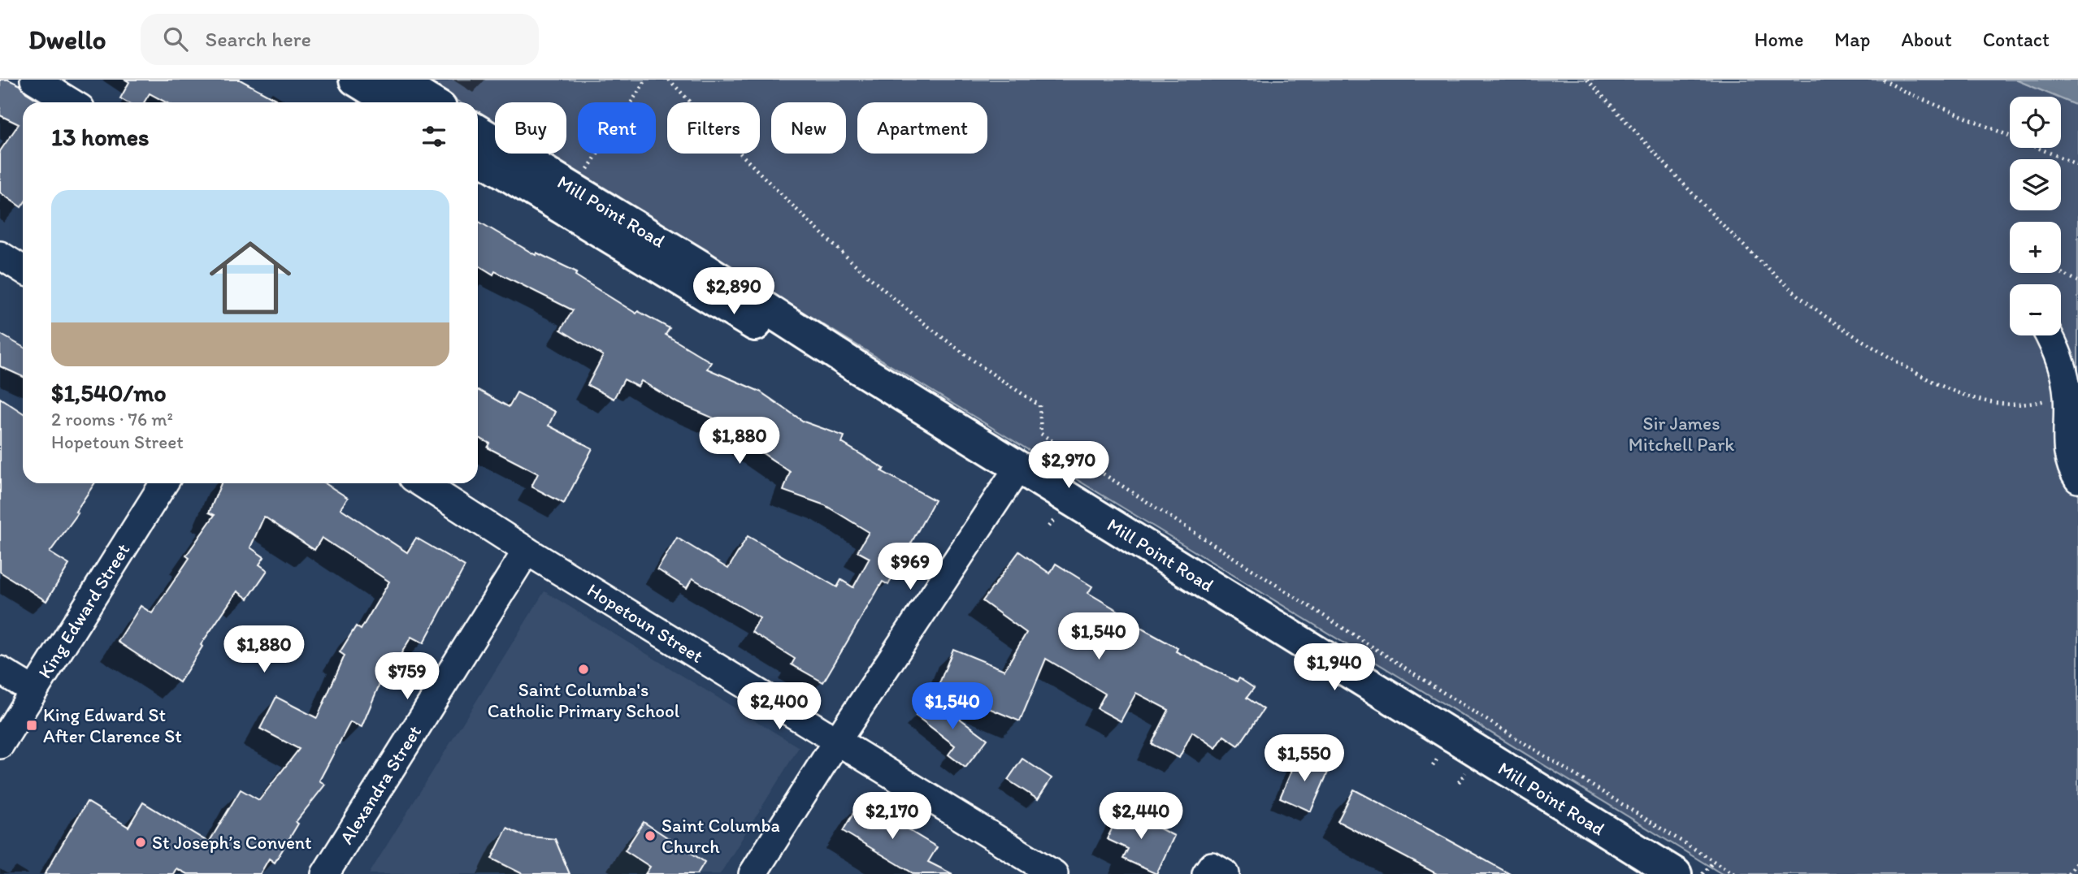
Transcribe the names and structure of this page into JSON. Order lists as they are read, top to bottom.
{
  "streets": {
    "main road": ["Mill Point Road"],
    "street": ["King Edward Street", "Hopetoun Street", "Alexandra Street"]
  },
  "crossings": [
    ["Hopetoun Street", "Alexandra Street"]
  ],
  "parks": ["Sir James Mitchell Park"],
  "places": {
    "other": ["Saint Columba's Catholic Primary School", "Saint Columba Church", "St Joseph’s Convent"],
    "transit": ["King Edward St After Clarence St"]
  },
  "page": {
    "header": "Dwello",
    "search": "Search here",
    "nav": [
      "Home",
      "Map",
      "About",
      "Contact"
    ],
    "map_buttons": ["+", "−"],
    "chip": [
      "Buy",
      "Rent",
      "Filters",
      "New",
      "Apartment"
    ],
    "heading": "13 homes",
    "list": [
      {
        "name": "$1,540/mo",
        "note": "2 rooms · 76 m² · Hopetoun Street"
      }
    ],
    "price": [
      "$2,890",
      "$1,880",
      "$2,970",
      "$969",
      "$1,540",
      "$1,880",
      "$1,940",
      "$759",
      "$2,400",
      "$1,540",
      "$1,550",
      "$2,170",
      "$2,440"
    ]
  }
}
